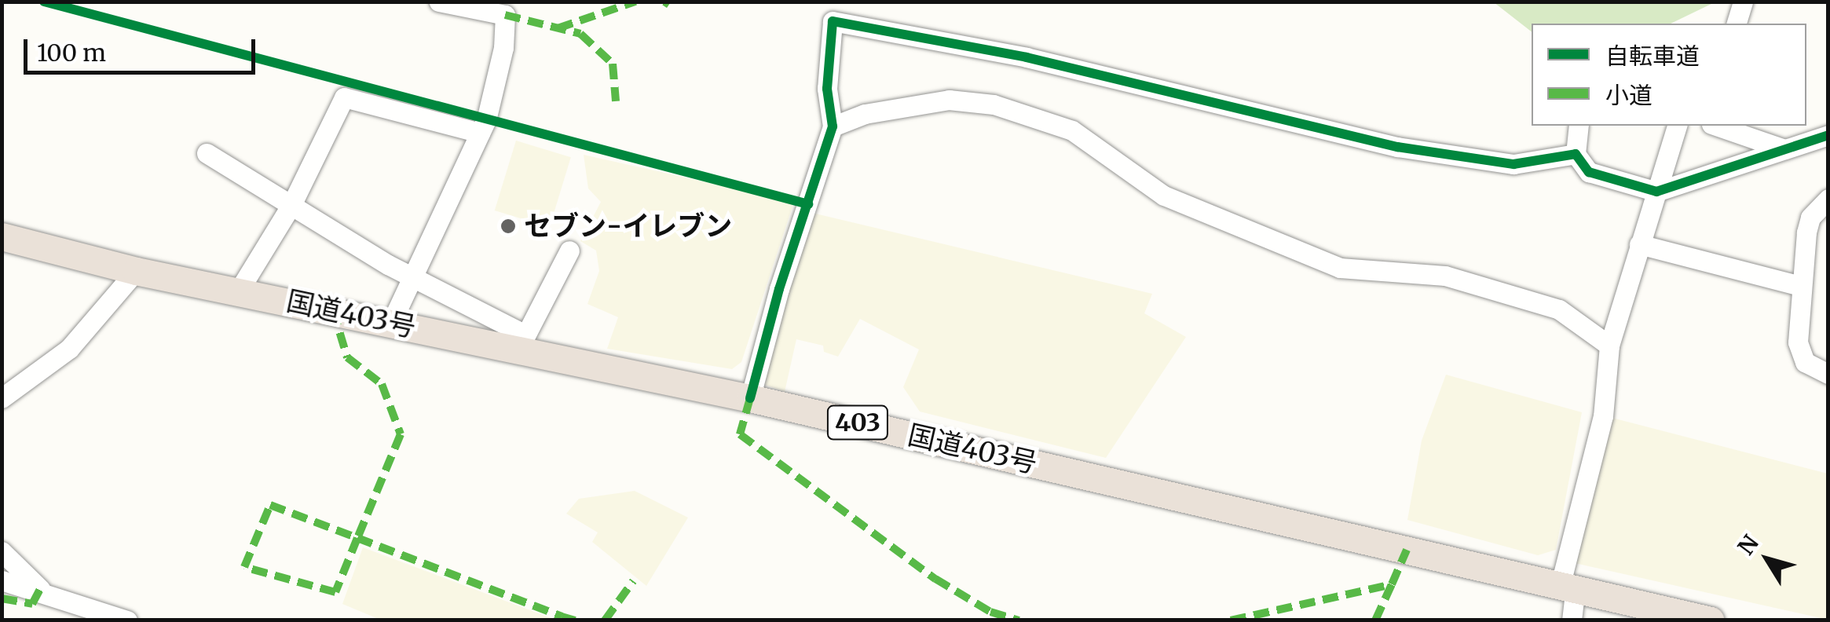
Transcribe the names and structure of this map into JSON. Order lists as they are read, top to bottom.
{
  "streets": {
    "highway": ["国道403号", "403"]
  },
  "places": ["セブン-イレブン"],
  "legend": ["自転車道", "小道"],
  "scale_bar": "100 m",
  "north": "top left"
}
